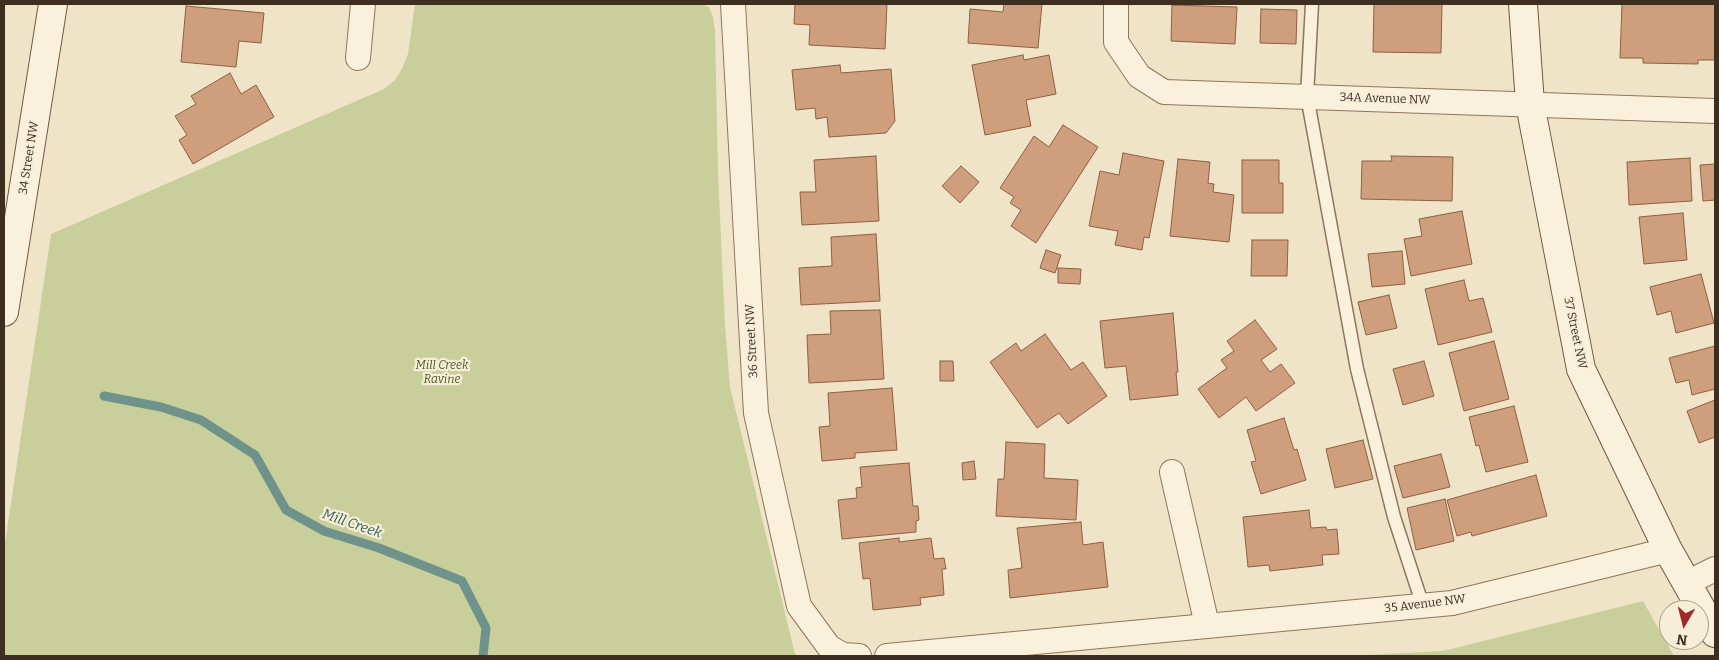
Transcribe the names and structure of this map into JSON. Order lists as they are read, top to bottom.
{
  "streets": {
    "street": [
      "34A Avenue NW",
      "34 Street NW",
      "37 Street NW",
      "36 Street NW",
      "35 Avenue NW"
    ]
  },
  "crossings": [
    ["34A Avenue NW", "37 Street NW"],
    ["37 Street NW", "35 Avenue NW"]
  ],
  "water": ["Mill Creek"],
  "parks": ["Mill Creek Ravine"],
  "north": "bottom"
}
